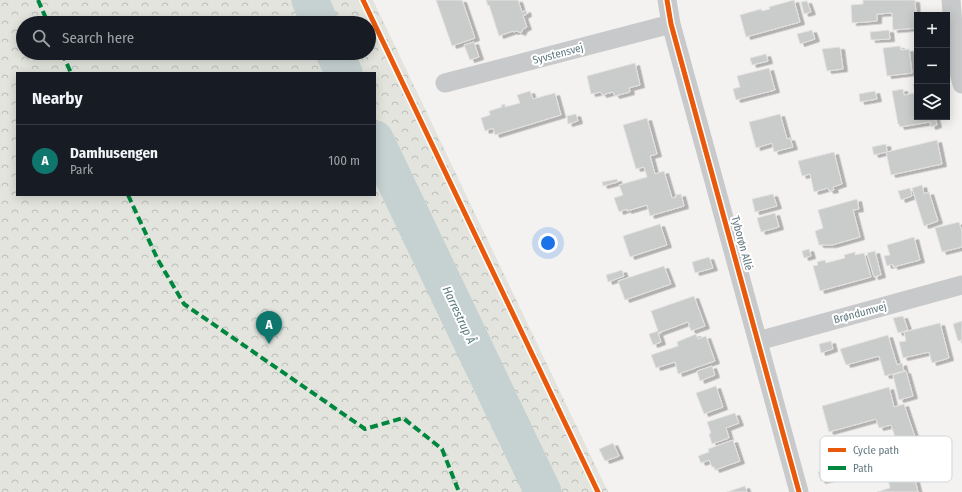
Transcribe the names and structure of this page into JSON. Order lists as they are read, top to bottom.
{
  "streets": {
    "street": ["Syvstensvej", "Tyborøn Allé", "Brøndumvej"]
  },
  "crossings": [
    ["Syvstensvej", "Tyborøn Allé"],
    ["Tyborøn Allé", "Brøndumvej"]
  ],
  "water": ["Harrestrup Å"],
  "legend": ["Cycle path", "Path"],
  "page": {
    "map_buttons": ["+", "−"],
    "search": "Search here",
    "heading": "Nearby",
    "list": [
      {
        "mark": "A",
        "name": "Damhusengen",
        "note": "Park",
        "value": "100 m"
      }
    ],
    "pins": "A"
  }
}
